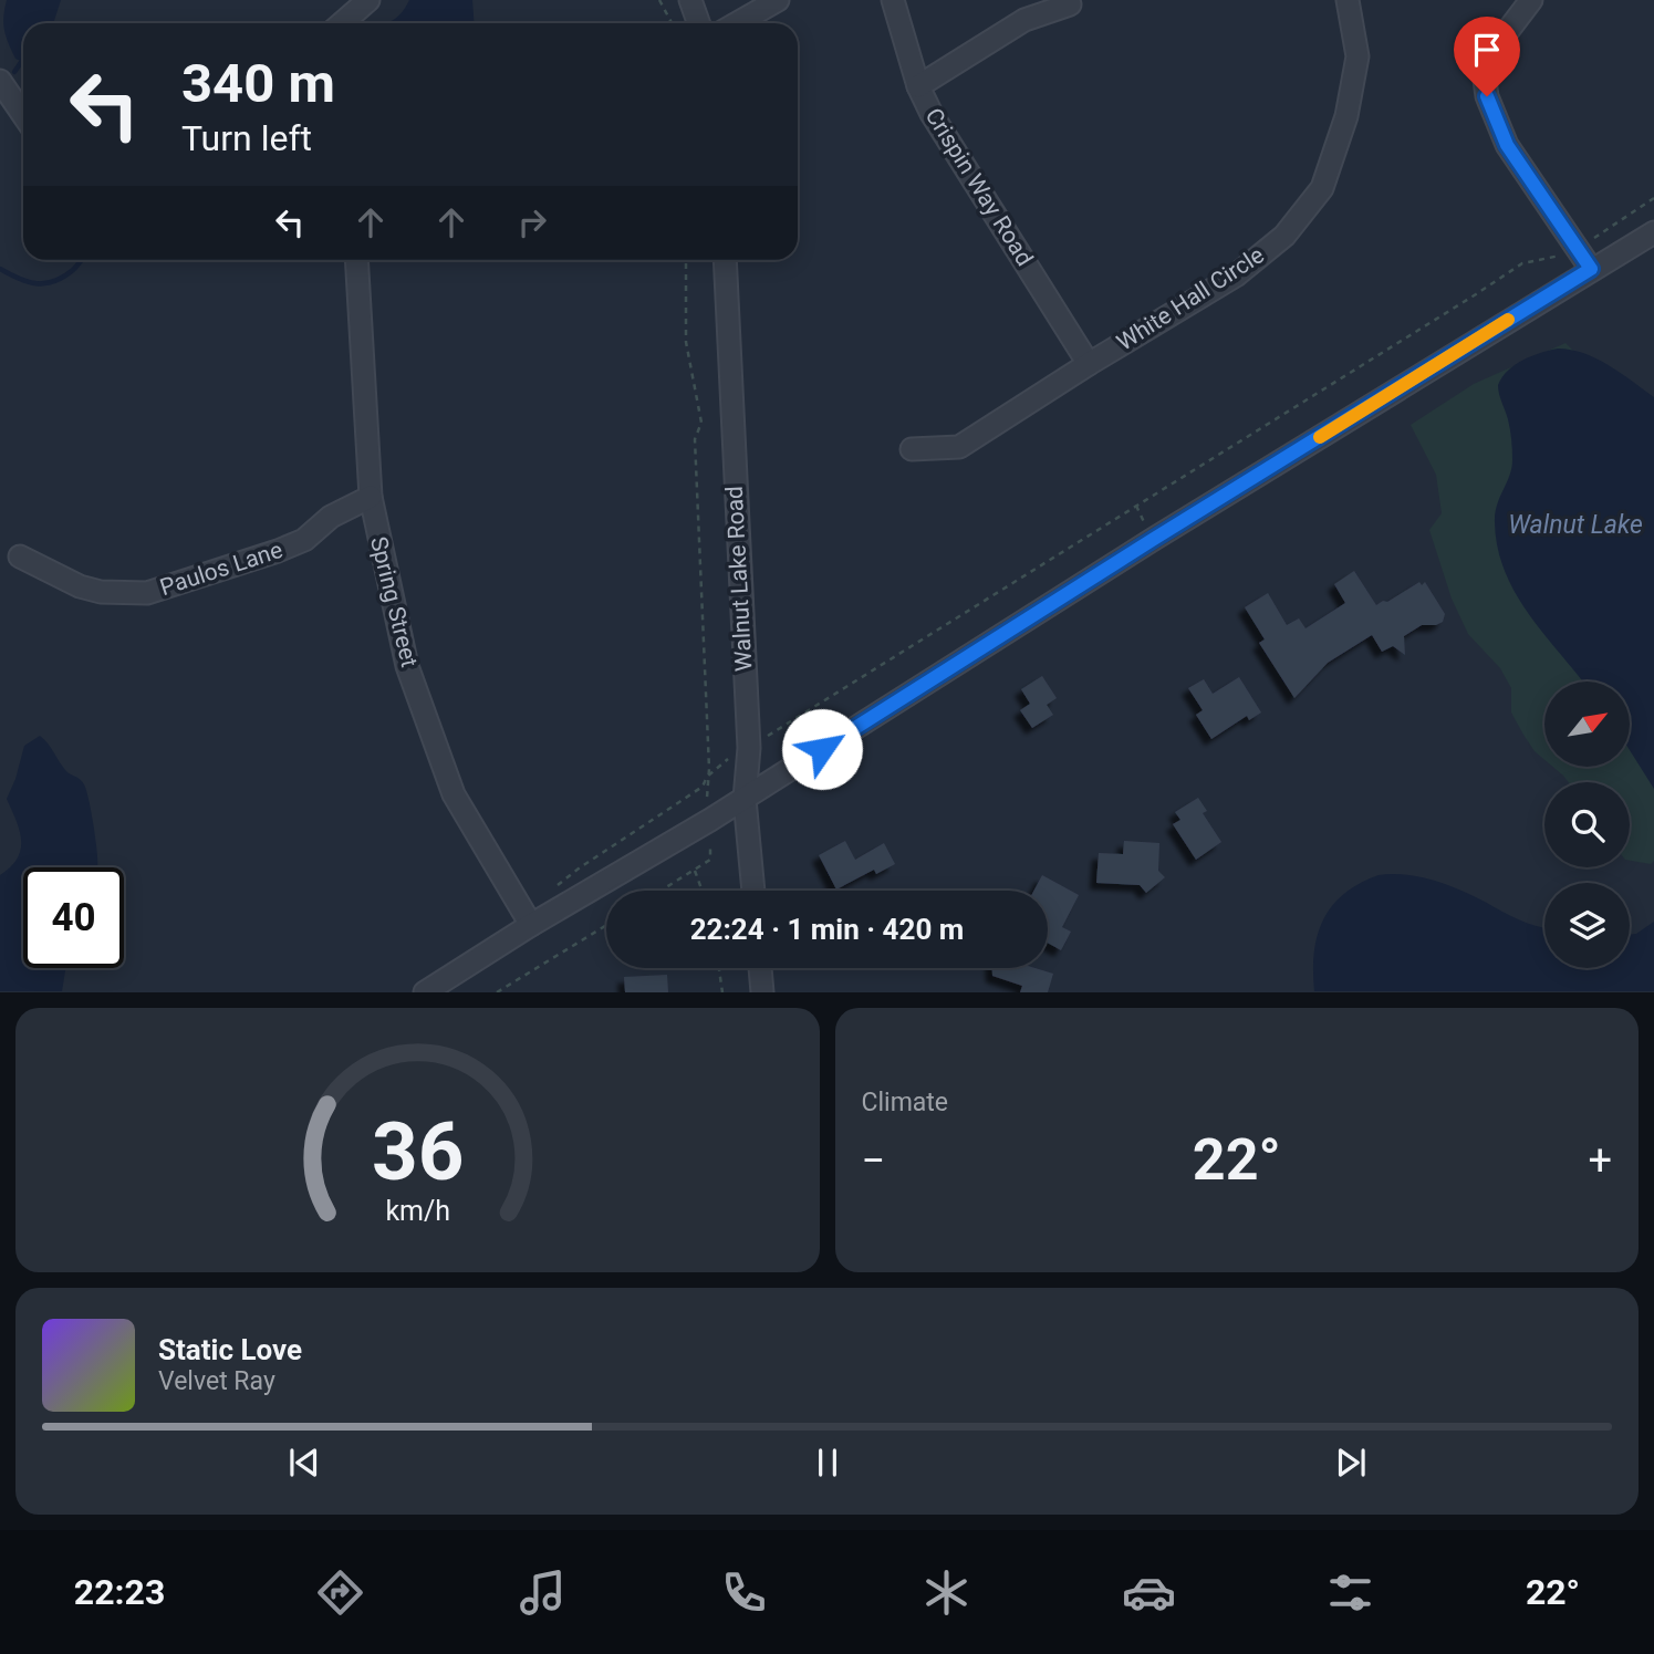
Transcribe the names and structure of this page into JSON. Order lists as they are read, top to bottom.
{
  "streets": {
    "street": [
      "Crispin Way Road",
      "White Hall Circle",
      "Paulos Lane",
      "Walnut Lake Road",
      "Spring Street"
    ]
  },
  "crossings": [
    ["Crispin Way Road", "White Hall Circle"],
    ["Paulos Lane", "Spring Street"]
  ],
  "water": ["Walnut Lake"],
  "north": "top right",
  "page": {
    "turn": ["340 m", "Turn left"],
    "limit": "40",
    "trip": "22:24 · 1 min · 420 m",
    "tile": "Climate",
    "heat": ["−", "22°", "+"],
    "song": ["Static Love", "Velvet Ray"],
    "tabs": ["22:23", "22°"],
    "gauge": ["36", "km/h"]
  }
}
